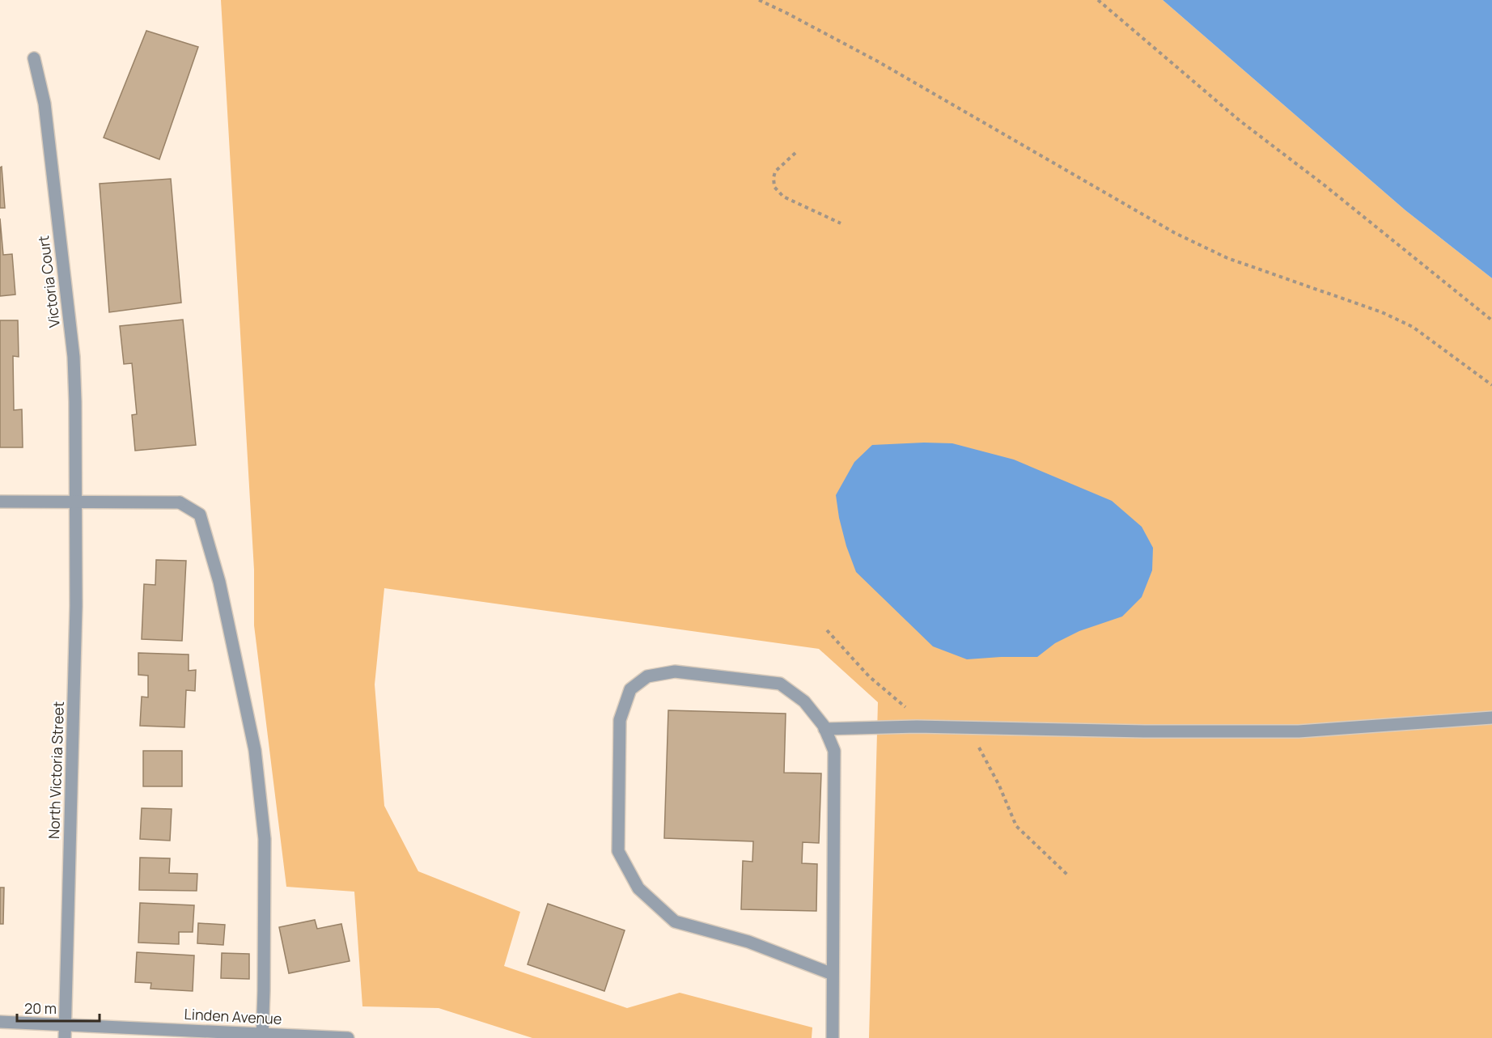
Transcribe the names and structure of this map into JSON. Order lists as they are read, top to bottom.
{
  "streets": {
    "street": ["Victoria Court", "North Victoria Street", "Linden Avenue"]
  },
  "crossings": [
    ["Victoria Court", "North Victoria Street"],
    ["North Victoria Street", "Linden Avenue"]
  ],
  "scale_bar": "20 m"
}
